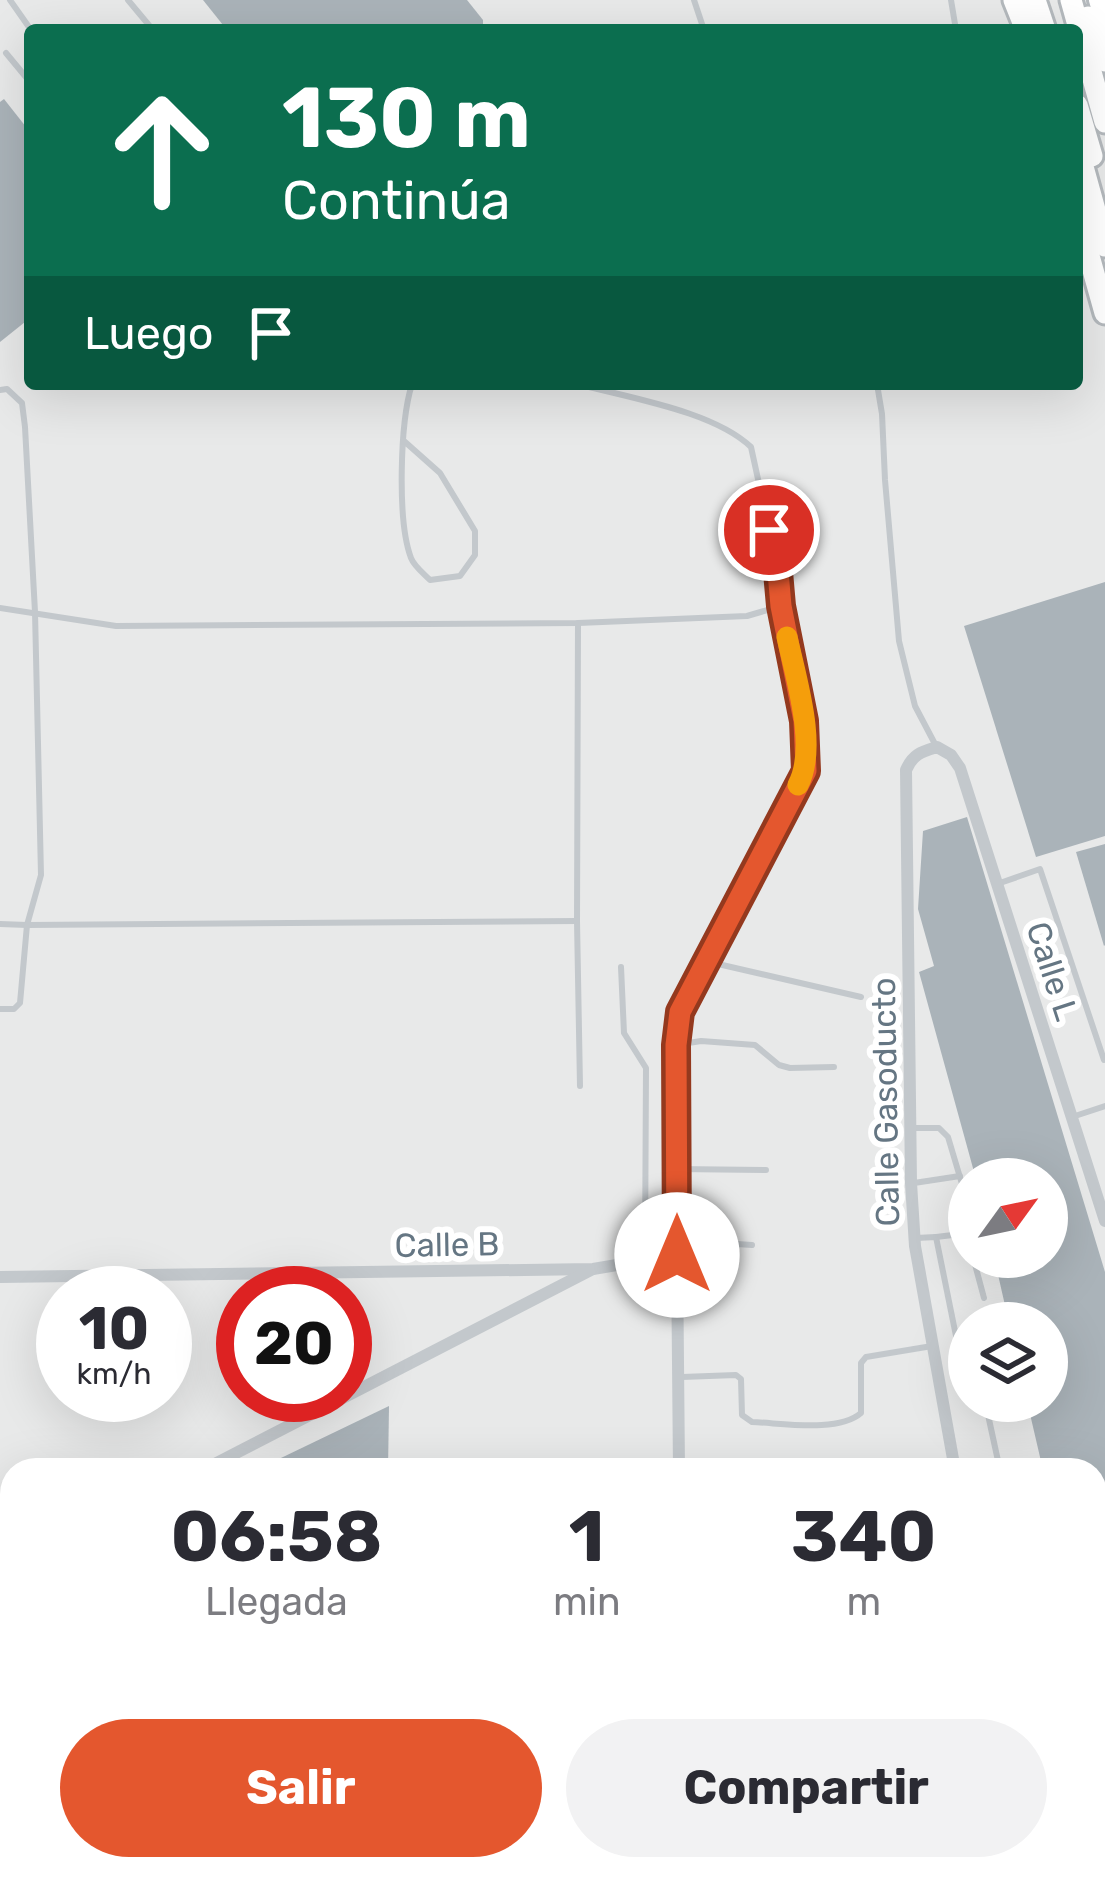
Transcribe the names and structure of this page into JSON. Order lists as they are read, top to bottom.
{
  "streets": {
    "street": ["Calle L", "Calle Gasoducto", "Calle B"]
  },
  "crossings": [
    ["Calle L", "Calle Gasoducto"]
  ],
  "north": "top right",
  "page": {
    "turn": ["130 m", "Continúa"],
    "then": "Luego",
    "speed": "10 km/h",
    "limit": "20",
    "eta": [
      "06:58",
      "Llegada",
      "1",
      "min",
      "340",
      "m"
    ],
    "buttons": ["Salir", "Compartir"]
  }
}
